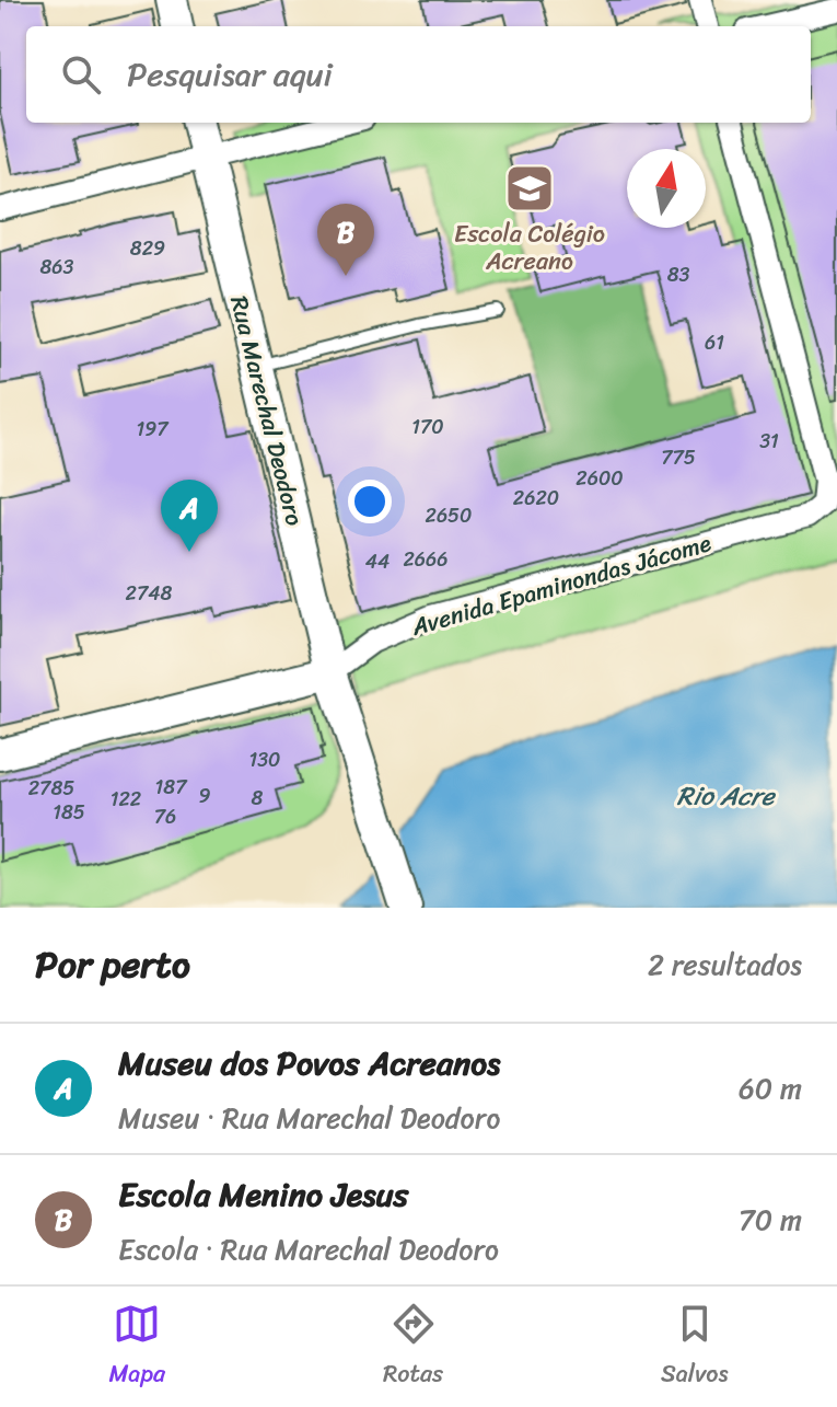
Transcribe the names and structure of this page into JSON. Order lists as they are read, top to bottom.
{
  "streets": {
    "main road": ["Rua Marechal Deodoro", "Avenida Epaminondas Jácome"]
  },
  "crossings": [
    ["Rua Marechal Deodoro", "Avenida Epaminondas Jácome"]
  ],
  "water": ["Rio Acre"],
  "places": {
    "school or university": ["Escola Colégio Acreano"]
  },
  "house_numbers": [
    "829",
    "863",
    "83",
    "61",
    "170",
    "197",
    "31",
    "775",
    "2600",
    "2620",
    "2650",
    "2666",
    "44",
    "2748",
    "130",
    "187",
    "2785",
    "9",
    "8",
    "122",
    "185",
    "76"
  ],
  "north": "top",
  "page": {
    "search": "Pesquisar aqui",
    "pins": ["B", "A"],
    "heading": ["Por perto", "2 resultados"],
    "list": [
      {
        "mark": "A",
        "name": "Museu dos Povos Acreanos",
        "note": "Museu · Rua Marechal Deodoro",
        "value": "60 m"
      },
      {
        "mark": "B",
        "name": "Escola Menino Jesus",
        "note": "Escola · Rua Marechal Deodoro",
        "value": "70 m"
      }
    ],
    "nav": ["Mapa", "Rotas", "Salvos"]
  }
}
